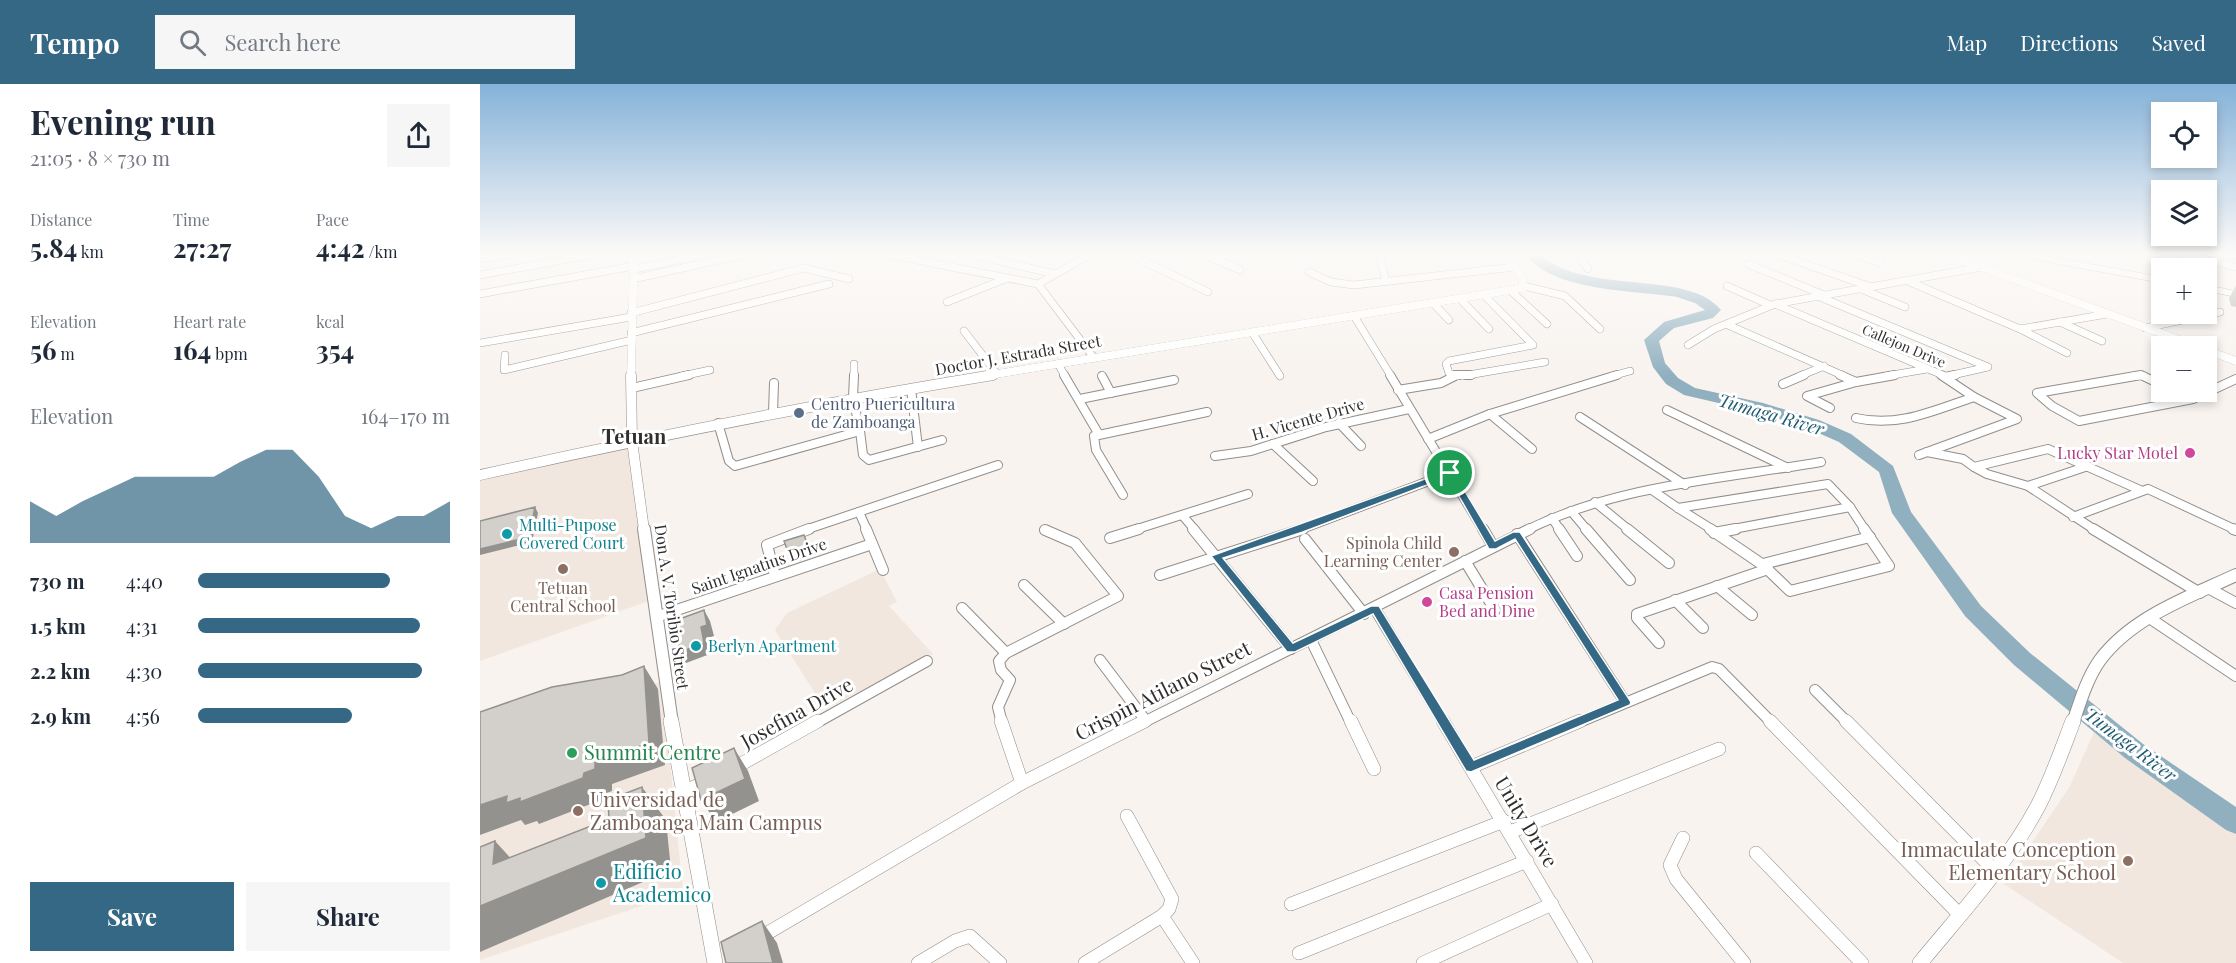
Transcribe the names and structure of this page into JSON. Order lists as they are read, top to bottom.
{
  "streets": {
    "street": [
      "Callejon Drive",
      "Doctor J. Estrada Street",
      "H. Vicente Drive",
      "Saint Ignatius Drive",
      "Don A. V. Toribio Street",
      "Crispin Atilano Street",
      "Josefina Drive",
      "Unity Drive"
    ]
  },
  "crossings": [
    ["Doctor J. Estrada Street", "Don A. V. Toribio Street"],
    ["Saint Ignatius Drive", "Don A. V. Toribio Street"],
    ["Don A. V. Toribio Street", "Josefina Drive"],
    ["Crispin Atilano Street", "Unity Drive"]
  ],
  "districts": ["Tetuan"],
  "water": ["Tumaga River"],
  "places": [
    "Centro Puericultura de Zamboanga",
    "Lucky Star Motel",
    "Multi-Pupose Covered Court",
    "Spinola Child Learning Center",
    "Tetuan Central School",
    "Casa Pension Bed and Dine",
    "Berlyn Apartment",
    "Summit Centre",
    "Universidad de Zamboanga Main Campus",
    "Immaculate Conception Elementary School",
    "Edificio Academico"
  ],
  "page": {
    "header": "Tempo",
    "search": "Search here",
    "nav": ["Map", "Directions", "Saved"],
    "heading": ["Evening run", "21:05 · 8 × 730 m"],
    "map_buttons": ["+", "−"],
    "stats": [
      ["Distance", "5.84 km"],
      ["Time", "27:27"],
      ["Pace", "4:42 /km"],
      ["Elevation", "56 m"],
      ["Heart rate", "164 bpm"],
      ["kcal", "354"]
    ],
    "chart": ["Elevation", "164–170 m"],
    "list": [
      {
        "name": "730 m",
        "note": "4:40"
      },
      {
        "name": "1.5 km",
        "note": "4:31"
      },
      {
        "name": "2.2 km",
        "note": "4:30"
      },
      {
        "name": "2.9 km",
        "note": "4:56"
      }
    ],
    "buttons": ["Save", "Share"]
  }
}
